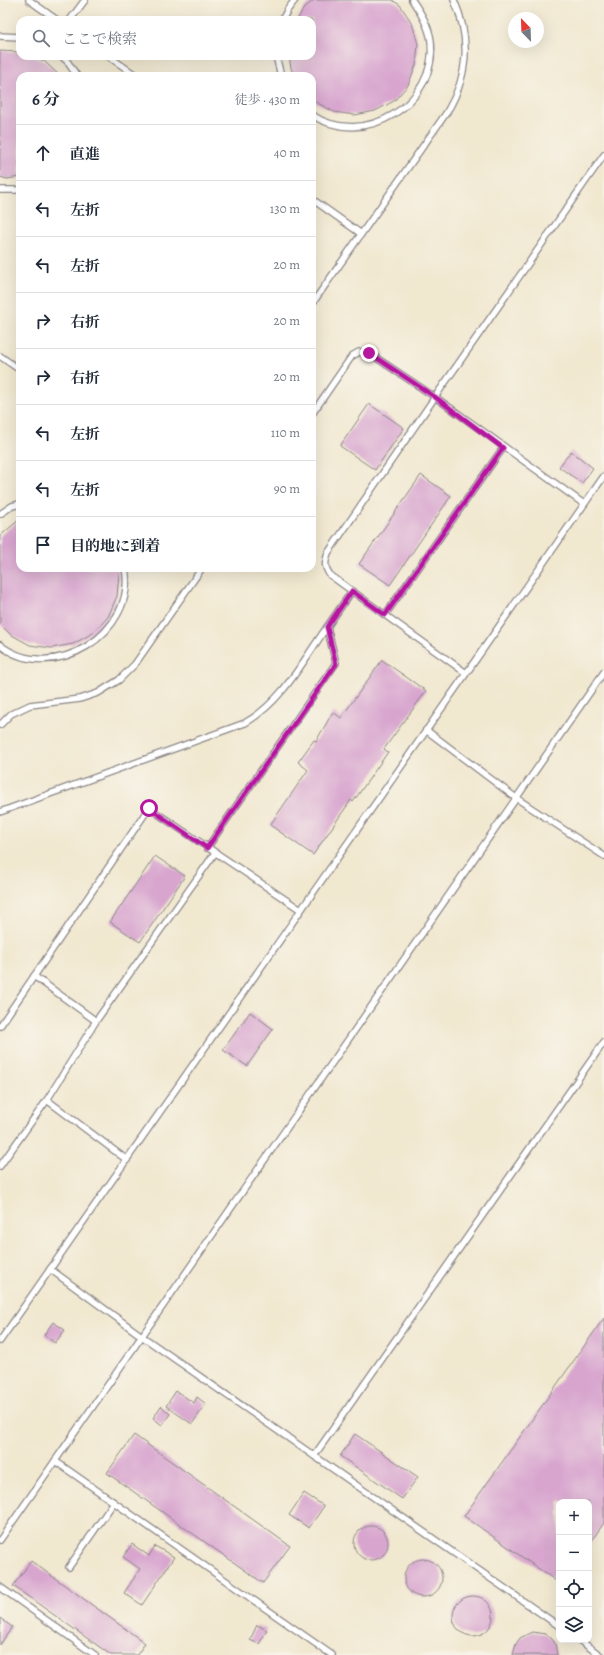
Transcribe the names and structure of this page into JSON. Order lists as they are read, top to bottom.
{
  "north": "top left",
  "page": {
    "search": "ここで検索",
    "heading": ["6 分", "徒歩 · 430 m"],
    "list": [
      ["直進", "40 m"],
      ["左折", "130 m"],
      ["左折", "20 m"],
      ["右折", "20 m"],
      ["右折", "20 m"],
      ["左折", "110 m"],
      ["左折", "90 m"],
      "目的地に到着"
    ],
    "map_buttons": ["+", "−"]
  }
}
